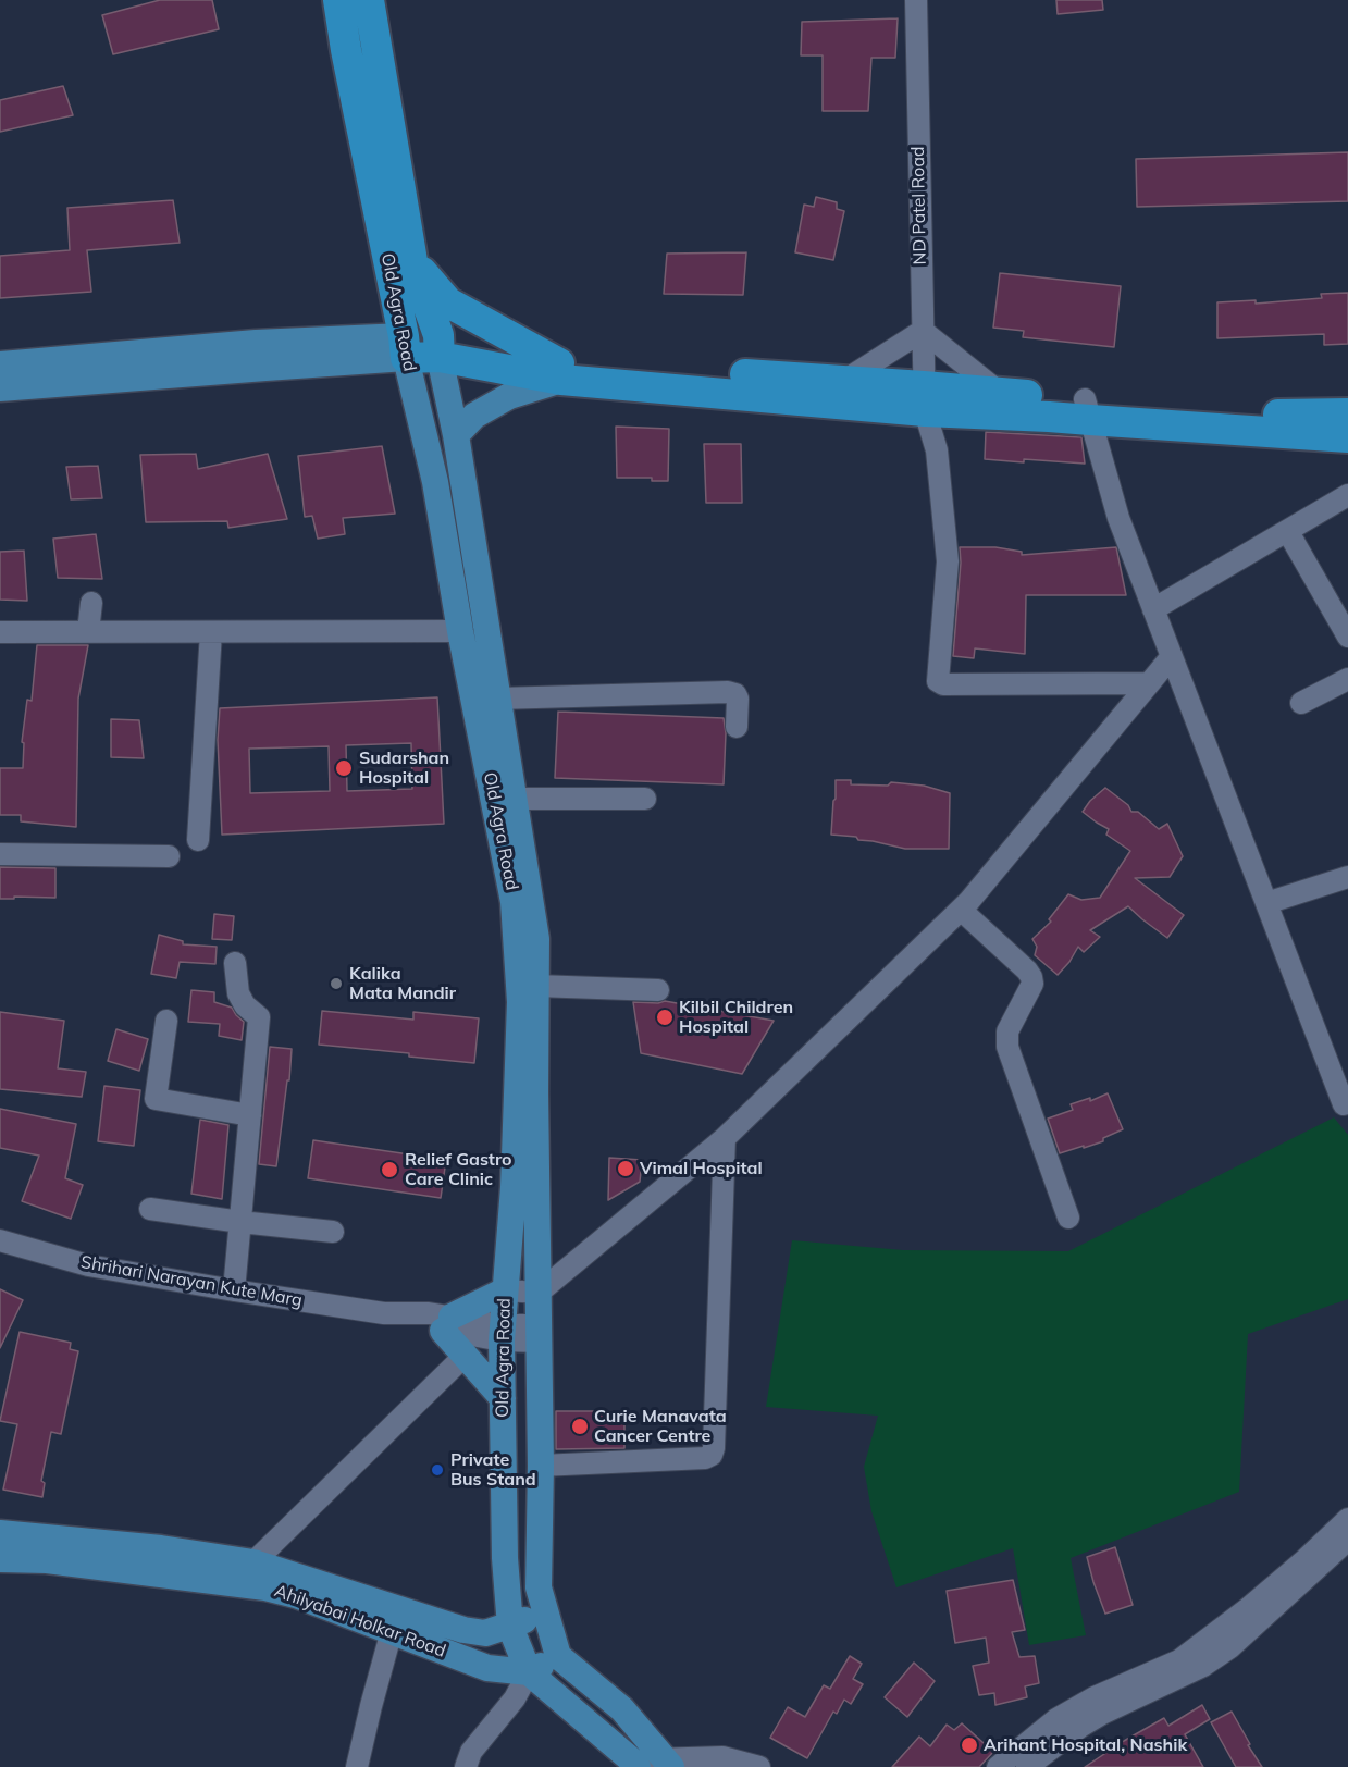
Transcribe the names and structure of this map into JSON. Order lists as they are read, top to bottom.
{
  "streets": {
    "highway": ["Old Agra Road"],
    "main road": ["Ahilyabai Holkar Road"],
    "street": ["ND Patel Road", "Shrihari Narayan Kute Marg"]
  },
  "crossings": [
    ["Old Agra Road", "Shrihari Narayan Kute Marg"],
    ["Old Agra Road", "Ahilyabai Holkar Road"]
  ],
  "places": [
    "Sudarshan Hospital",
    "Kalika Mata Mandir",
    "Kilbil Children Hospital",
    "Vimal Hospital",
    "Relief Gastro Care Clinic",
    "Curie Manavata Cancer Centre",
    "Private Bus Stand",
    "Arihant Hospital, Nashik"
  ]
}
